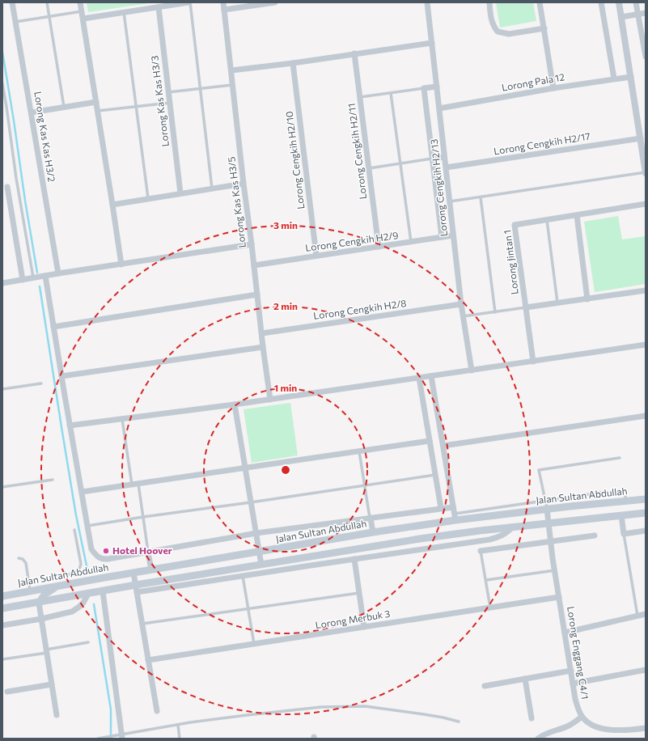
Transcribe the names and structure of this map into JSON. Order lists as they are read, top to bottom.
{
  "streets": {
    "main road": ["Jalan Sultan Abdullah"],
    "street": [
      "Lorong Pala 12",
      "Lorong Kas Kas H3/3",
      "Lorong Kas Kas H3/2",
      "Lorong Cengkih H2/17",
      "Lorong Cengkih H2/11",
      "Lorong Cengkih H2/10",
      "Lorong Cengkih H2/13",
      "Lorong Kas Kas H3/5",
      "Lorong Cengkih H2/9",
      "Lorong Jintan 1",
      "Lorong Cengkih H2/8",
      "Lorong Merbuk 3",
      "Lorong Enggang C4/1"
    ]
  },
  "crossings": [
    ["Lorong Pala 12", "Lorong Cengkih H2/13"],
    ["Lorong Cengkih H2/17", "Lorong Cengkih H2/13"],
    ["Lorong Cengkih H2/11", "Lorong Cengkih H2/9"],
    ["Lorong Cengkih H2/10", "Lorong Cengkih H2/9"],
    ["Lorong Cengkih H2/13", "Lorong Cengkih H2/9"],
    ["Lorong Cengkih H2/13", "Lorong Cengkih H2/8"],
    ["Lorong Kas Kas H3/5", "Lorong Cengkih H2/9"],
    ["Lorong Kas Kas H3/5", "Lorong Cengkih H2/8"],
    ["Jalan Sultan Abdullah", "Lorong Enggang C4/1"],
    ["Lorong Merbuk 3", "Lorong Enggang C4/1"]
  ],
  "places": ["Hotel Hoover"],
  "rings": ["3 min", "2 min", "1 min"]
}
